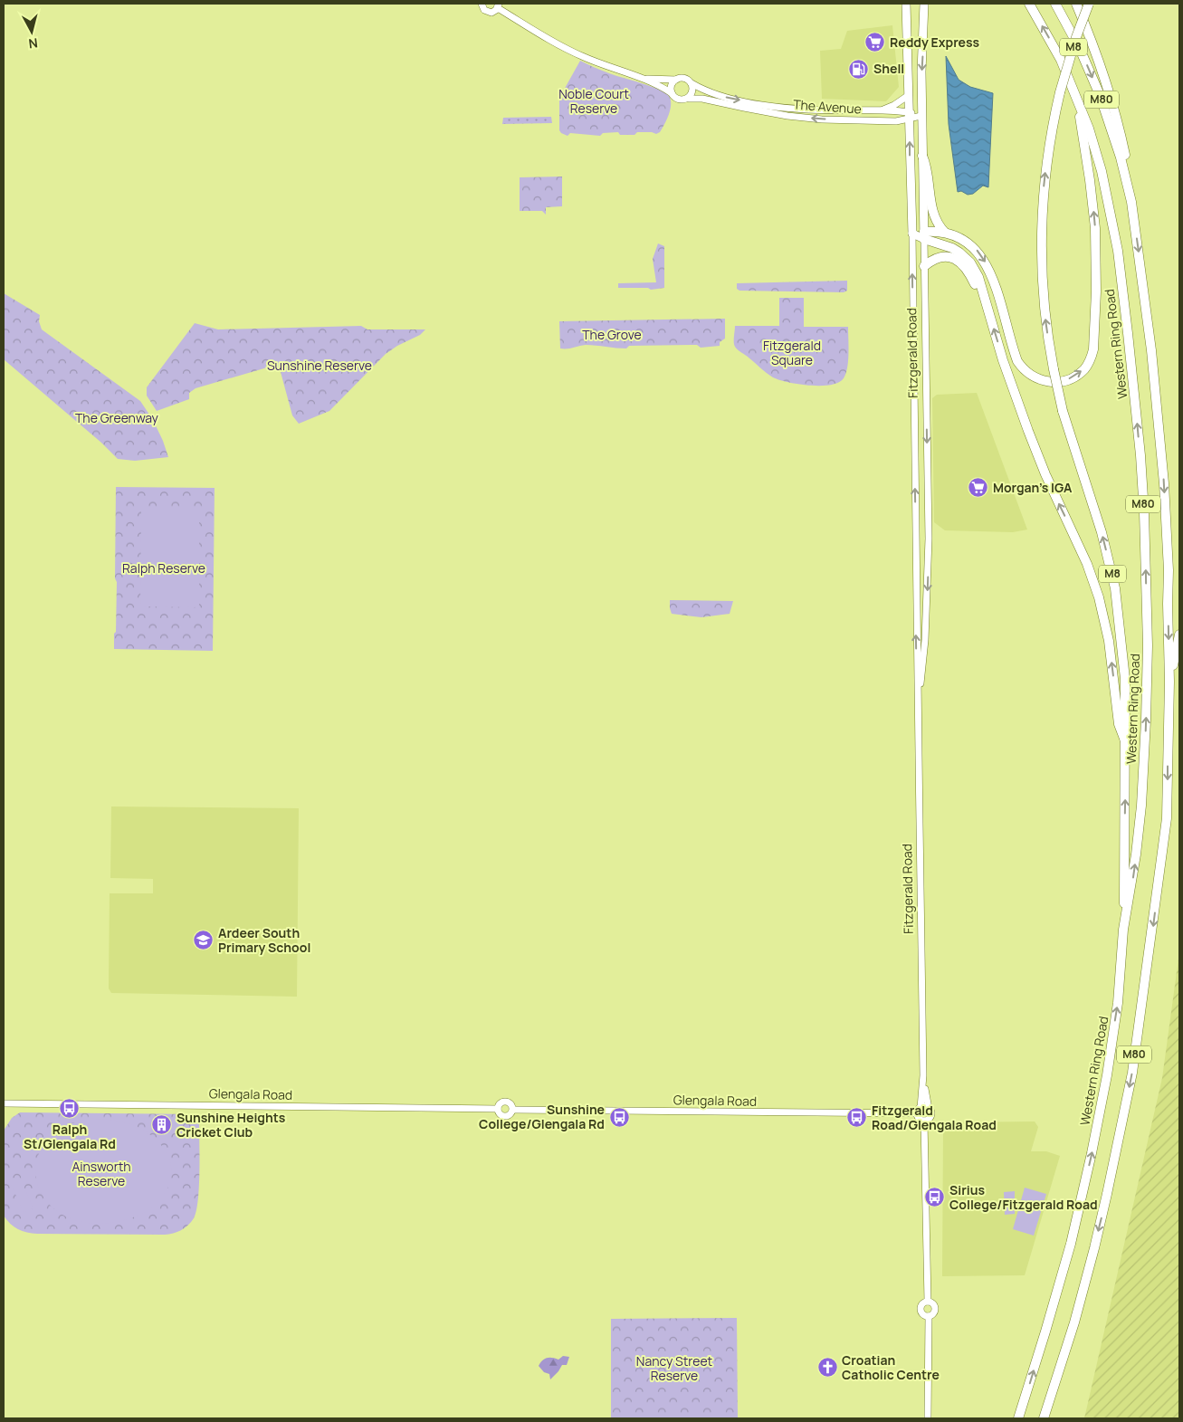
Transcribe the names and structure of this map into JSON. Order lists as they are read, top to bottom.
{
  "streets": {
    "highway": ["M8", "M80", "Western Ring Road"],
    "main road": ["Fitzgerald Road"],
    "street": ["The Avenue", "Glengala Road"]
  },
  "crossings": [
    ["The Avenue", "Fitzgerald Road"],
    ["Fitzgerald Road", "Glengala Road"]
  ],
  "parks": [
    "Noble Court Reserve",
    "The Grove",
    "Fitzgerald Square",
    "Sunshine Reserve",
    "The Greenway",
    "Ralph Reserve",
    "Ainsworth Reserve",
    "Nancy Street Reserve"
  ],
  "places": {
    "supermarket": ["Reddy Express", "Morgan's IGA"],
    "fuel station": ["Shell"],
    "school or university": ["Ardeer South Primary School"],
    "bus stop": [
      "Ralph St/Glengala Rd",
      "Sunshine College/Glengala Rd",
      "Fitzgerald Road/Glengala Road",
      "Sirius College/Fitzgerald Road"
    ],
    "building": ["Sunshine Heights Cricket Club"],
    "church": ["Croatian Catholic Centre"]
  },
  "north": "bottom"
}
